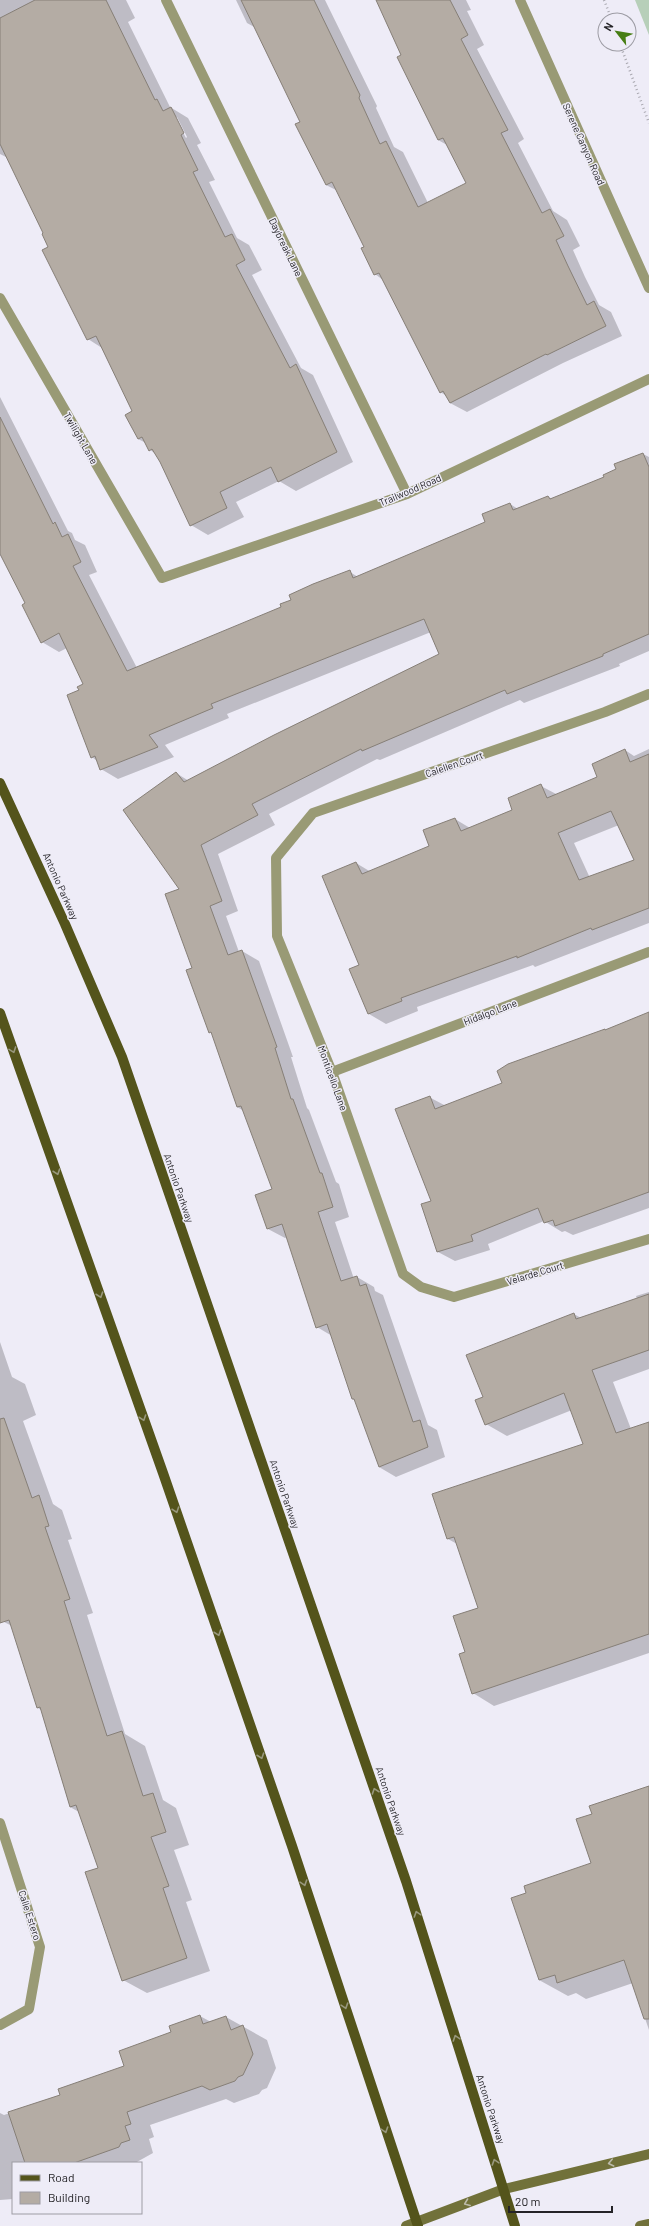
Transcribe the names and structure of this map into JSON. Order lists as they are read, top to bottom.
{
  "streets": {
    "main road": ["Antonio Parkway"],
    "street": [
      "Serene Canyon Road",
      "Daybreak Lane",
      "Twilight Lane",
      "Trailwood Road",
      "Calellen Court",
      "Hidalgo Lane",
      "Monticello Lane",
      "Velarde Court",
      "Calle Estero"
    ]
  },
  "crossings": [
    ["Daybreak Lane", "Trailwood Road"],
    ["Twilight Lane", "Trailwood Road"],
    ["Calellen Court", "Monticello Lane"],
    ["Hidalgo Lane", "Monticello Lane"],
    ["Monticello Lane", "Velarde Court"]
  ],
  "one_way": ["Antonio Parkway"],
  "legend": ["Road", "Building"],
  "scale_bar": "20 m",
  "north": "top left"
}
